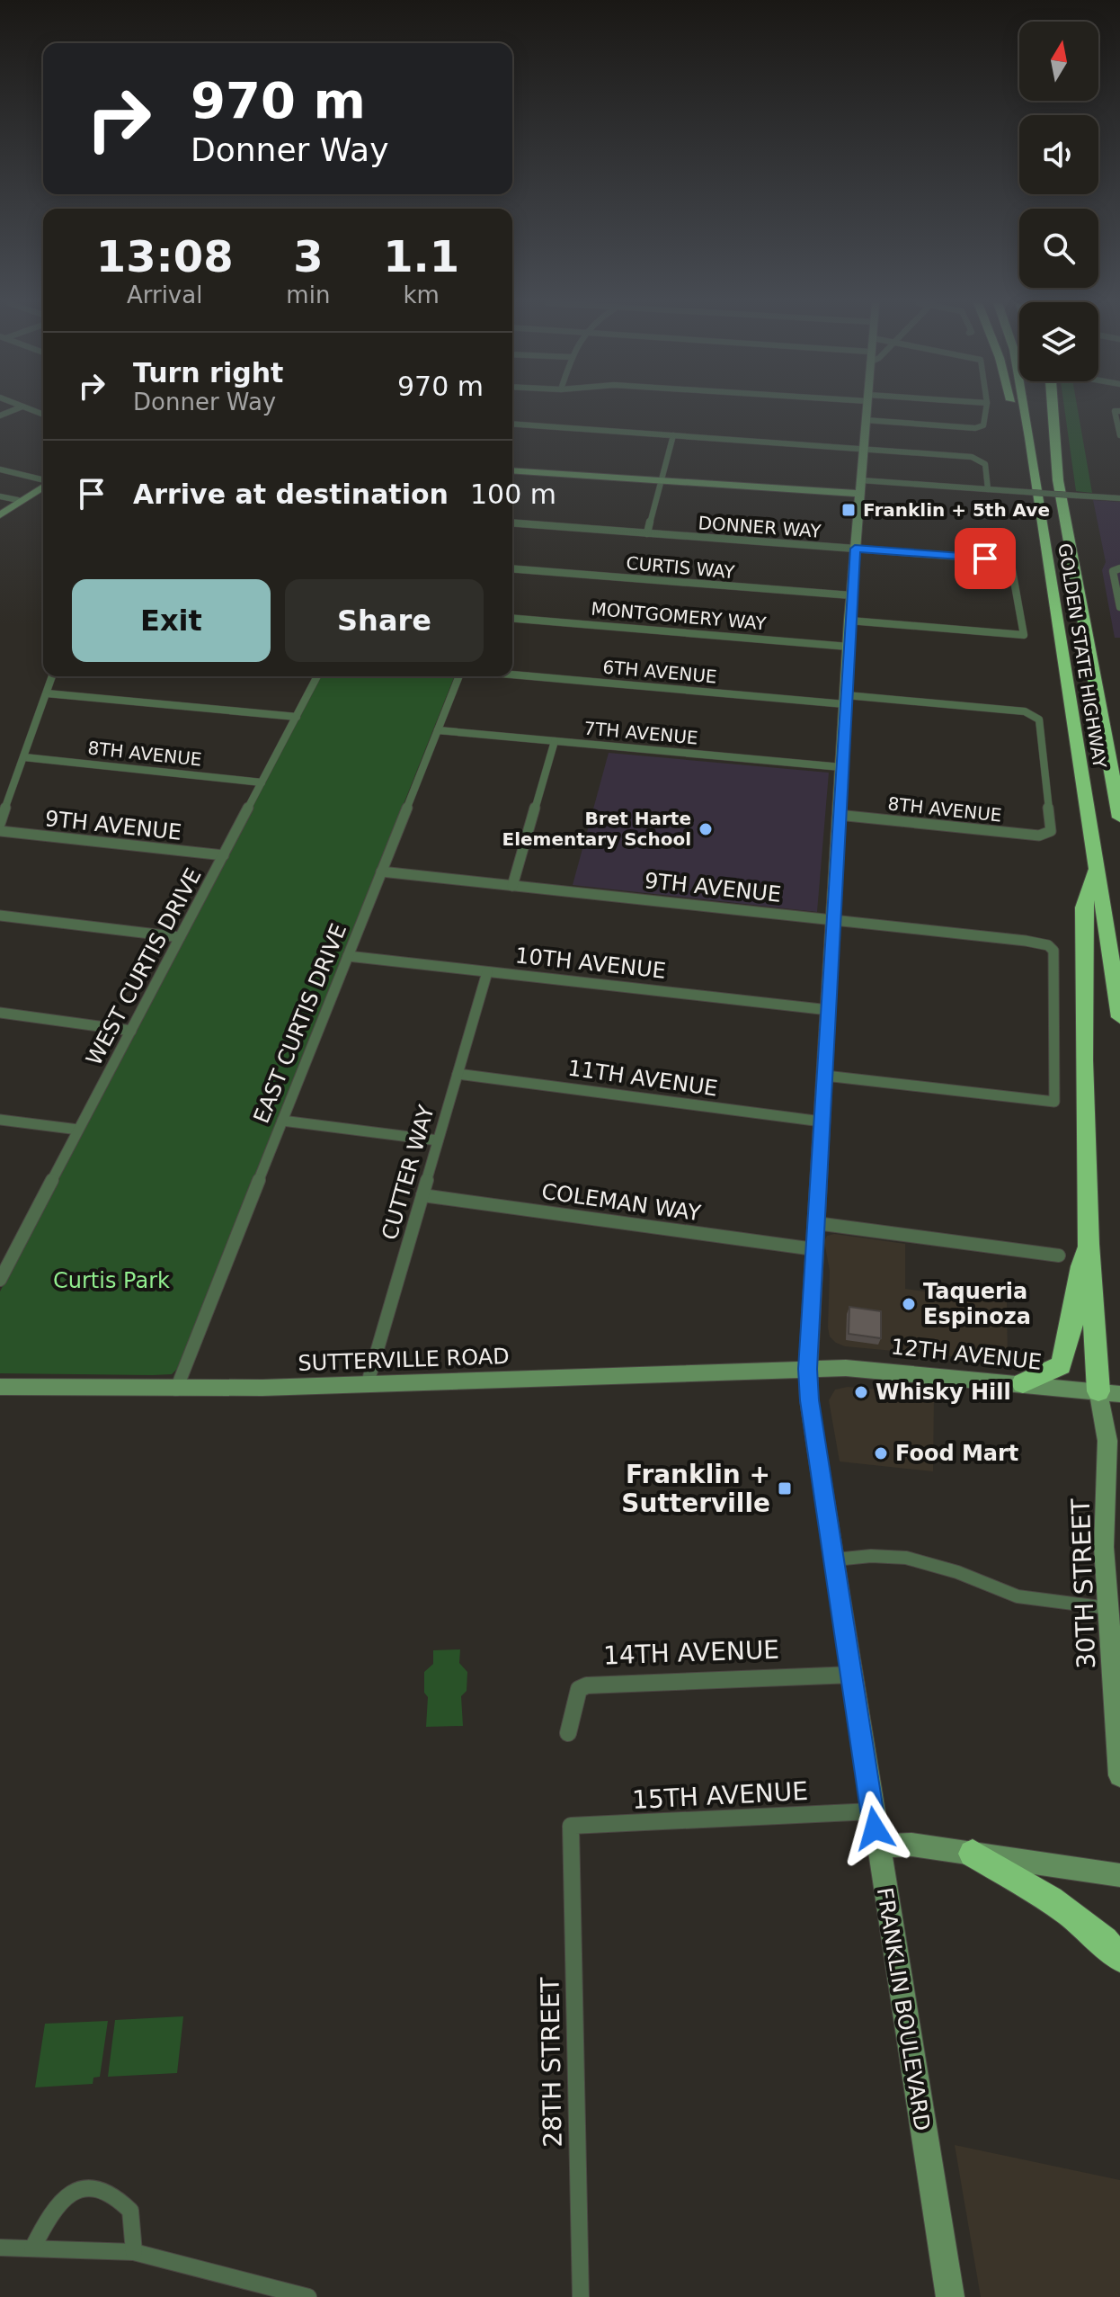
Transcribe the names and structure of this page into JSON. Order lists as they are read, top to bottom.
{
  "streets": {
    "highway": ["GOLDEN STATE HIGHWAY"],
    "main road": [
      "12TH AVENUE",
      "SUTTERVILLE ROAD",
      "30TH STREET",
      "FRANKLIN BOULEVARD"
    ],
    "street": [
      "DONNER WAY",
      "CURTIS WAY",
      "MONTGOMERY WAY",
      "6TH AVENUE",
      "7TH AVENUE",
      "8TH AVENUE",
      "9TH AVENUE",
      "10TH AVENUE",
      "WEST CURTIS DRIVE",
      "EAST CURTIS DRIVE",
      "11TH AVENUE",
      "CUTTER WAY",
      "COLEMAN WAY",
      "14TH AVENUE",
      "15TH AVENUE",
      "28TH STREET"
    ]
  },
  "crossings": [
    ["DONNER WAY", "FRANKLIN BOULEVARD"],
    ["CURTIS WAY", "FRANKLIN BOULEVARD"],
    ["MONTGOMERY WAY", "FRANKLIN BOULEVARD"],
    ["6TH AVENUE", "8TH AVENUE"],
    ["6TH AVENUE", "FRANKLIN BOULEVARD"],
    ["7TH AVENUE", "EAST CURTIS DRIVE"],
    ["7TH AVENUE", "FRANKLIN BOULEVARD"],
    ["8TH AVENUE", "WEST CURTIS DRIVE"],
    ["8TH AVENUE", "FRANKLIN BOULEVARD"],
    ["9TH AVENUE", "WEST CURTIS DRIVE"],
    ["9TH AVENUE", "EAST CURTIS DRIVE"],
    ["9TH AVENUE", "FRANKLIN BOULEVARD"],
    ["10TH AVENUE", "EAST CURTIS DRIVE"],
    ["10TH AVENUE", "CUTTER WAY"],
    ["10TH AVENUE", "FRANKLIN BOULEVARD"],
    ["EAST CURTIS DRIVE", "SUTTERVILLE ROAD"],
    ["11TH AVENUE", "CUTTER WAY"],
    ["11TH AVENUE", "FRANKLIN BOULEVARD"],
    ["CUTTER WAY", "COLEMAN WAY"],
    ["CUTTER WAY", "SUTTERVILLE ROAD"],
    ["COLEMAN WAY", "FRANKLIN BOULEVARD"],
    ["12TH AVENUE", "SUTTERVILLE ROAD"],
    ["12TH AVENUE", "30TH STREET"],
    ["12TH AVENUE", "FRANKLIN BOULEVARD"],
    ["SUTTERVILLE ROAD", "FRANKLIN BOULEVARD"],
    ["14TH AVENUE", "FRANKLIN BOULEVARD"],
    ["15TH AVENUE", "FRANKLIN BOULEVARD"],
    ["15TH AVENUE", "28TH STREET"]
  ],
  "parks": ["Curtis Park"],
  "places": {
    "transit": ["Franklin + 5th Ave", "Franklin + Sutterville"],
    "other": [
      "Bret Harte Elementary School",
      "Taqueria Espinoza",
      "Whisky Hill",
      "Food Mart"
    ]
  },
  "north": "top",
  "page": {
    "turn": ["970 m", "Donner Way"],
    "eta": [
      "13:08",
      "Arrival",
      "3",
      "min",
      "1.1",
      "km"
    ],
    "list": [
      {
        "name": "Turn right",
        "note": "Donner Way",
        "value": "970 m"
      },
      {
        "name": "Arrive at destination",
        "value": "100 m"
      }
    ],
    "buttons": ["Exit", "Share"]
  }
}
